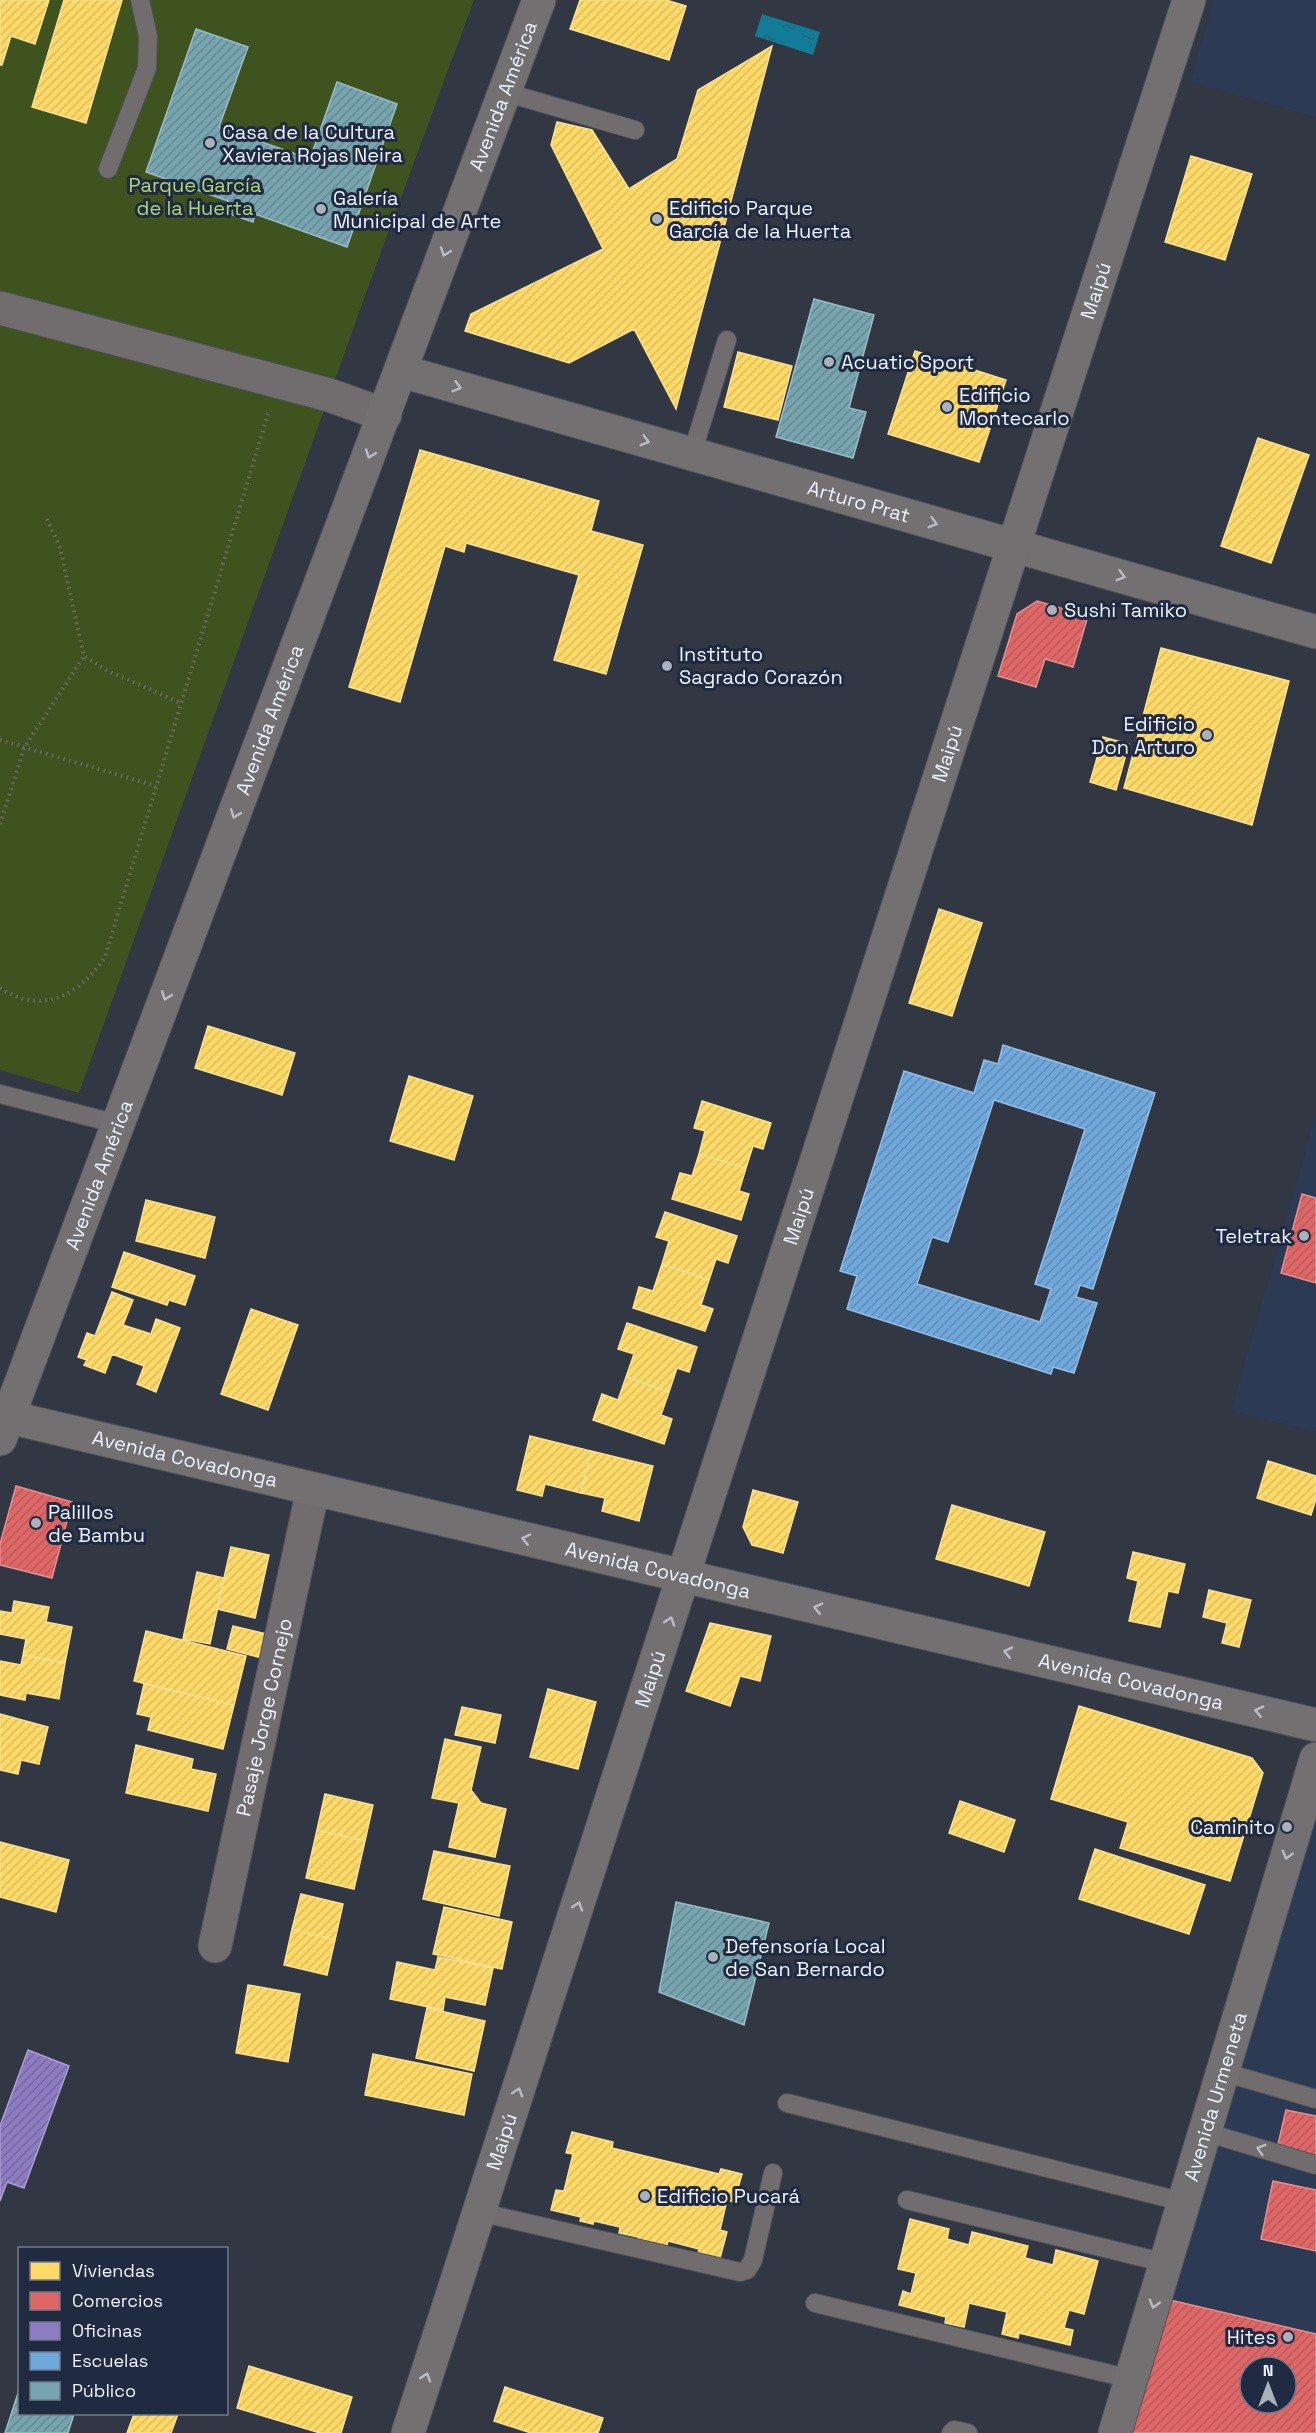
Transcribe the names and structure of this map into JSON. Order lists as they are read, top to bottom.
{
  "streets": {
    "street": [
      "Avenida América",
      "Maipú",
      "Arturo Prat",
      "Avenida Covadonga",
      "Pasaje Jorge Cornejo",
      "Avenida Urmeneta"
    ]
  },
  "crossings": [
    ["Avenida América", "Arturo Prat"],
    ["Avenida América", "Avenida Covadonga"],
    ["Maipú", "Arturo Prat"],
    ["Maipú", "Avenida Covadonga"],
    ["Avenida Covadonga", "Pasaje Jorge Cornejo"]
  ],
  "one_way": [
    "Avenida América",
    "Maipú",
    "Arturo Prat",
    "Avenida Covadonga",
    "Avenida Urmeneta"
  ],
  "parks": ["Parque García de la Huerta"],
  "places": [
    "Casa de la Cultura Xaviera Rojas Neira",
    "Galería Municipal de Arte",
    "Edificio Parque García de la Huerta",
    "Acuatic Sport",
    "Edificio Montecarlo",
    "Sushi Tamiko",
    "Instituto Sagrado Corazón",
    "Edificio Don Arturo",
    "Teletrak",
    "Palillos de Bambu",
    "Caminito",
    "Defensoría Local de San Bernardo",
    "Edificio Pucará",
    "Hites"
  ],
  "legend": [
    "Viviendas",
    "Comercios",
    "Oficinas",
    "Escuelas",
    "Público"
  ],
  "north": "top"
}
